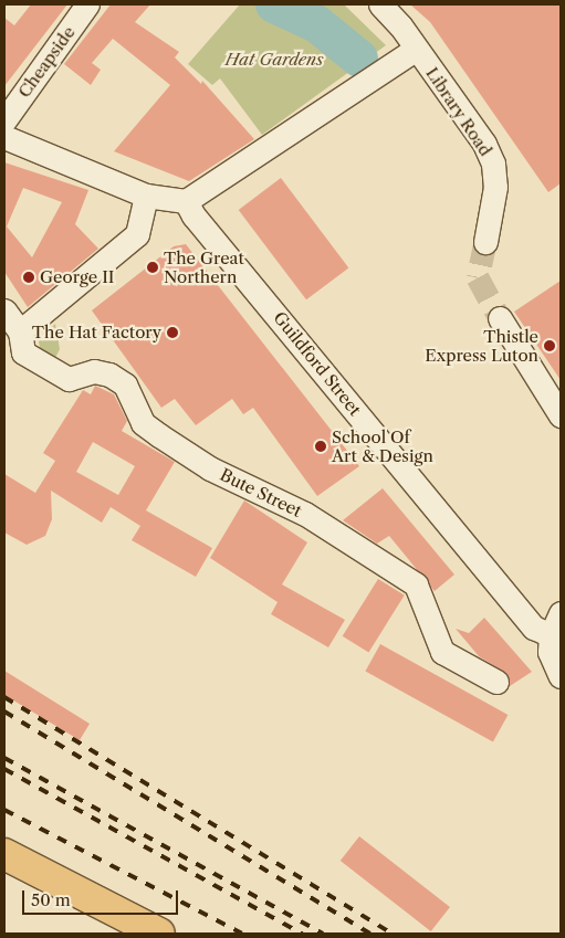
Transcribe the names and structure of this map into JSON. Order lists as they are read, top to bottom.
{
  "streets": {
    "street": [
      "Cheapside",
      "Library Road",
      "Guildford Street",
      "Bute Street"
    ]
  },
  "parks": ["Hat Gardens"],
  "places": [
    "The Great Northern",
    "George II",
    "The Hat Factory",
    "Thistle Express Luton",
    "School Of Art & Design"
  ],
  "scale_bar": "50 m"
}
